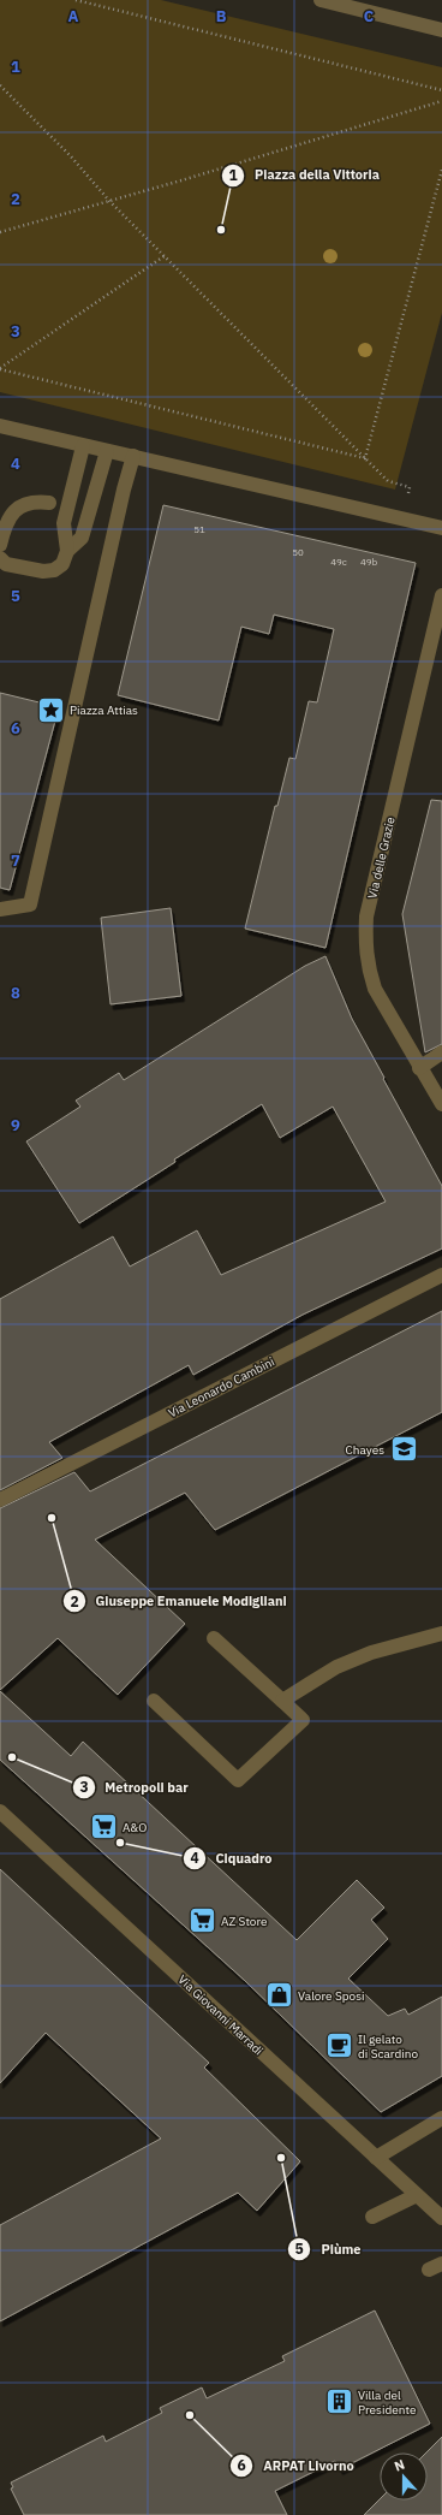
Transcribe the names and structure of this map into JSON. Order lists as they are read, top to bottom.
{
  "streets": {
    "street": ["Via delle Grazie", "Via Leonardo Cambini", "Via Giovanni Marradi"]
  },
  "places": {
    "other": [
      "Piazza della Vittoria",
      "Giuseppe Emanuele Modigliani",
      "Metropoli bar",
      "Ciquadro",
      "Piùme",
      "ARPAT Livorno"
    ],
    "place": ["Piazza Attias"],
    "school or university": ["Chayes"],
    "supermarket": ["A&O", "AZ Store"],
    "shop": ["Valore Sposi"],
    "cafe": ["Il gelato di Scardino"],
    "building": ["Villa del Presidente"]
  },
  "house_numbers": [
    "51",
    "50",
    "49c",
    "49b"
  ],
  "north": "top",
  "grid": {
    "columns": ["A", "B", "C"],
    "rows": [
      "1",
      "2",
      "3",
      "4",
      "5",
      "6",
      "7",
      "8",
      "9"
    ]
  }
}
